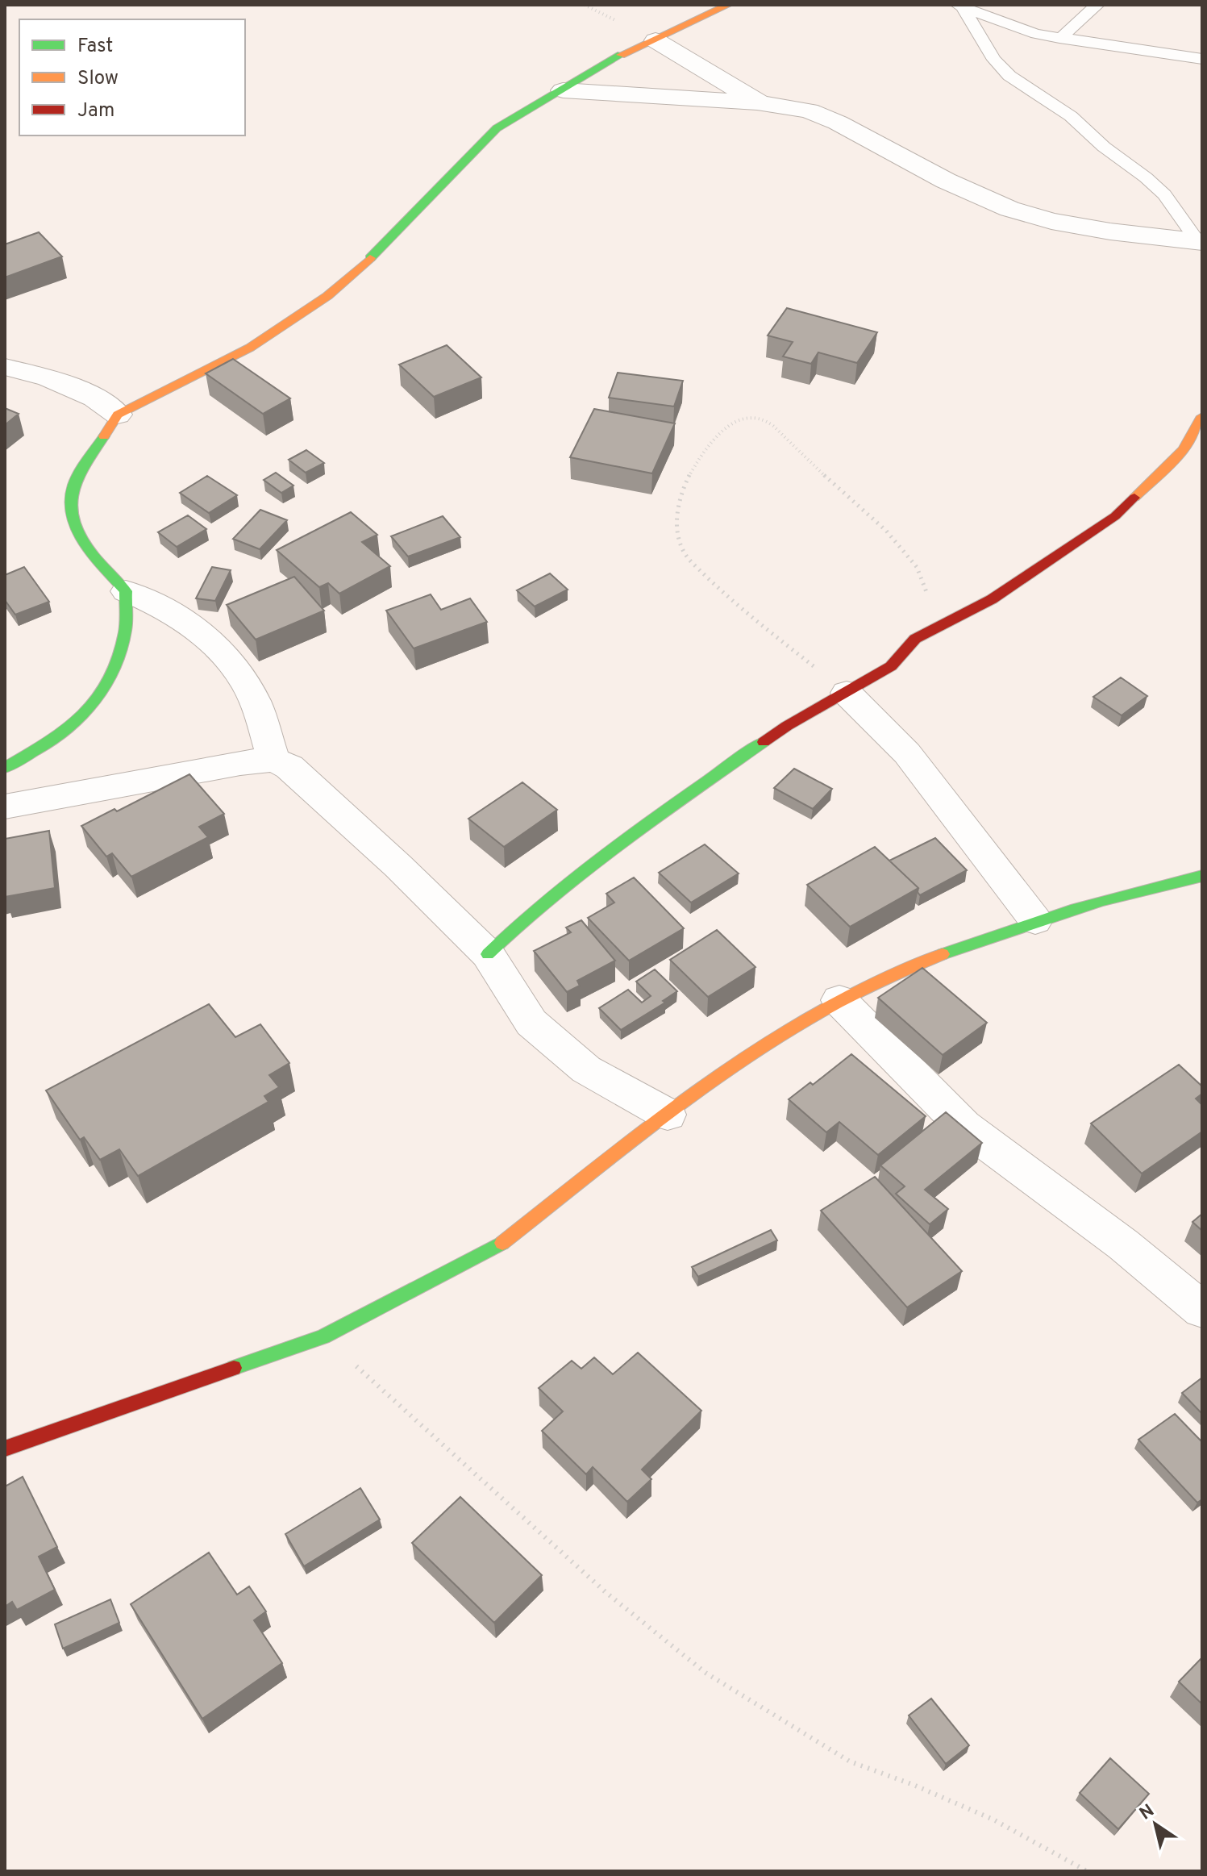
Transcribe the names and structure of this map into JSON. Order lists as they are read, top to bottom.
{
  "legend": ["Fast", "Slow", "Jam"],
  "north": "top left"
}
